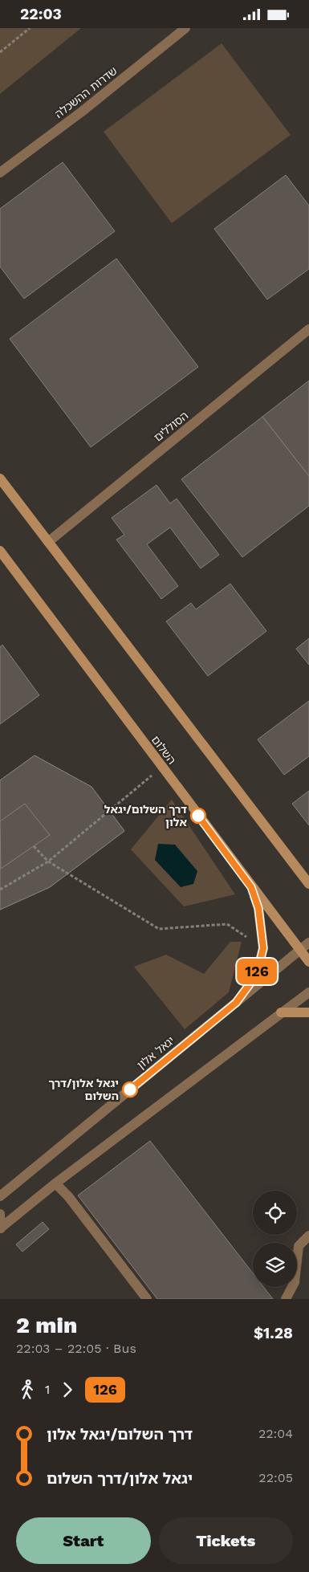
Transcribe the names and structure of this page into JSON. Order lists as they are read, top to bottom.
{
  "streets": {
    "main road": ["השלום"],
    "street": ["שדרות ההשכלה", "הסוללים", "יגאל אלון"]
  },
  "crossings": [
    ["השלום", "יגאל אלון"]
  ],
  "places": ["דרך השלום/יגאל אלון", "יגאל אלון/דרך השלום"],
  "lines": ["bus line 126"],
  "page": {
    "status": "22:03",
    "on_map": "126",
    "heading": ["2 min", "22:03 – 22:05 · Bus", "$1.28"],
    "legs": ["1", "126"],
    "list": [
      {
        "name": "דרך השלום/יגאל אלון",
        "value": "22:04"
      },
      {
        "name": "יגאל אלון/דרך השלום",
        "value": "22:05"
      }
    ],
    "buttons": ["Start", "Tickets"]
  }
}
